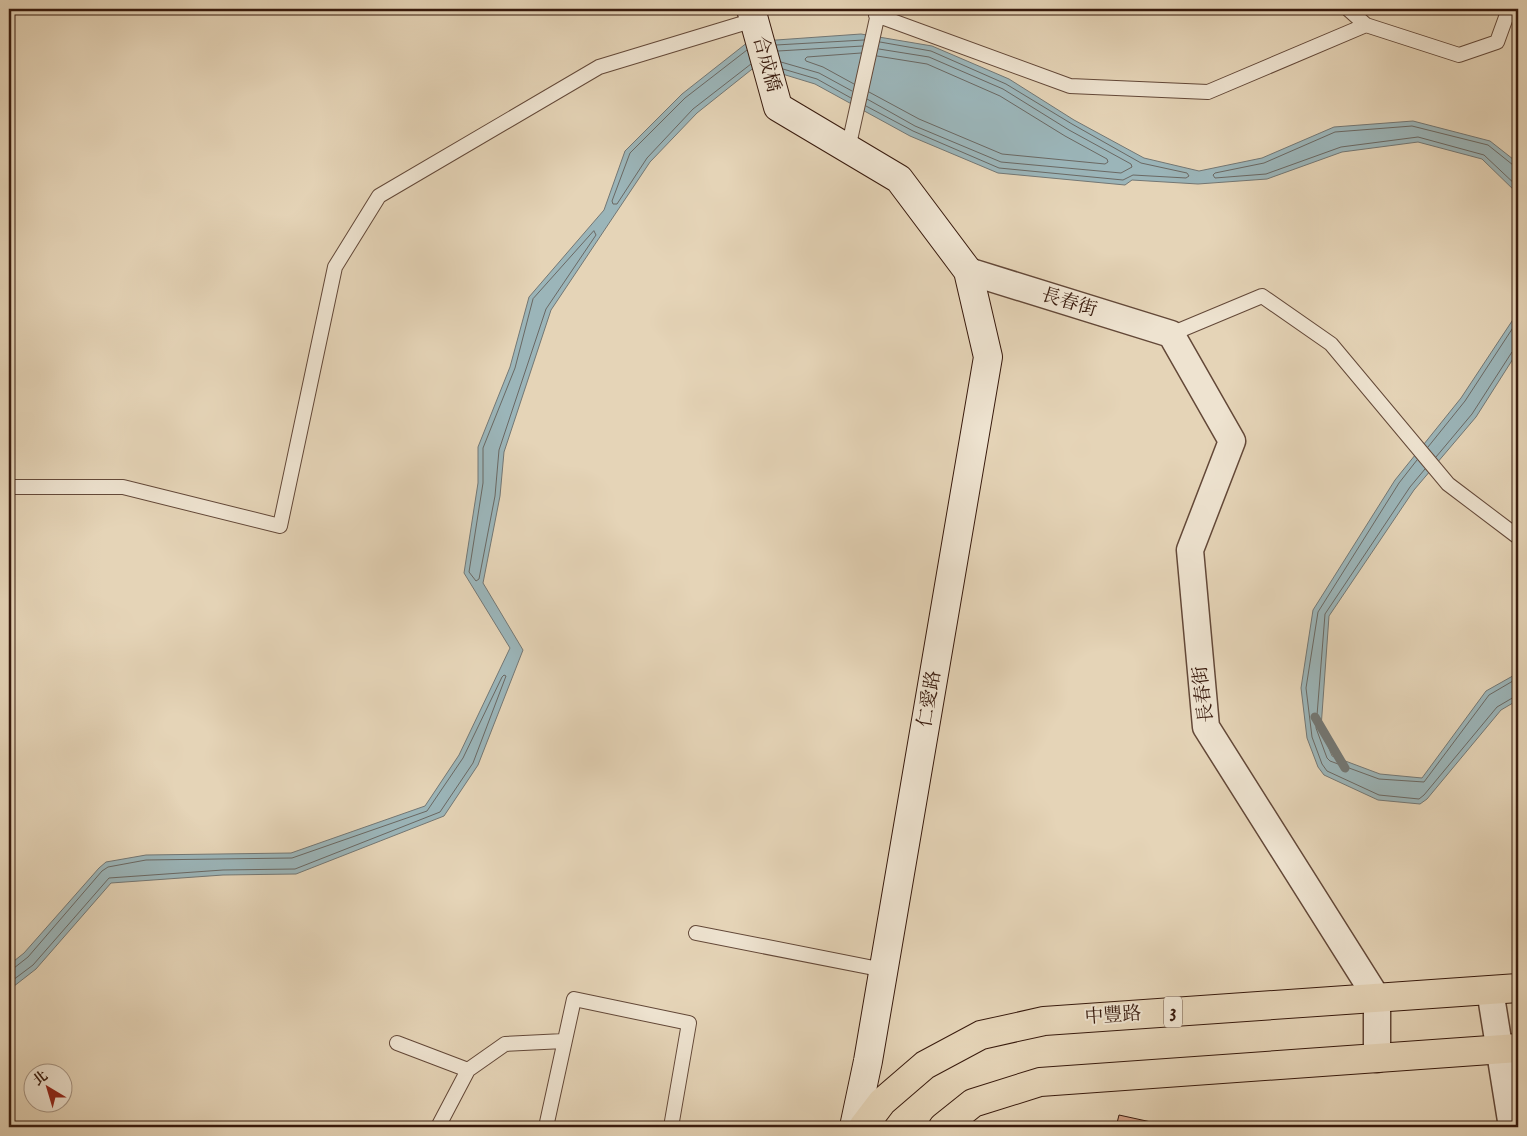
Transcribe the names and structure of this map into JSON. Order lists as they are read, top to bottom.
{
  "streets": {
    "main road": ["3", "中豐路"],
    "street": ["合成橋", "長春街", "仁愛路"]
  },
  "crossings": [
    ["長春街", "仁愛路"],
    ["長春街", "中豐路"]
  ],
  "north": "top left"
}
